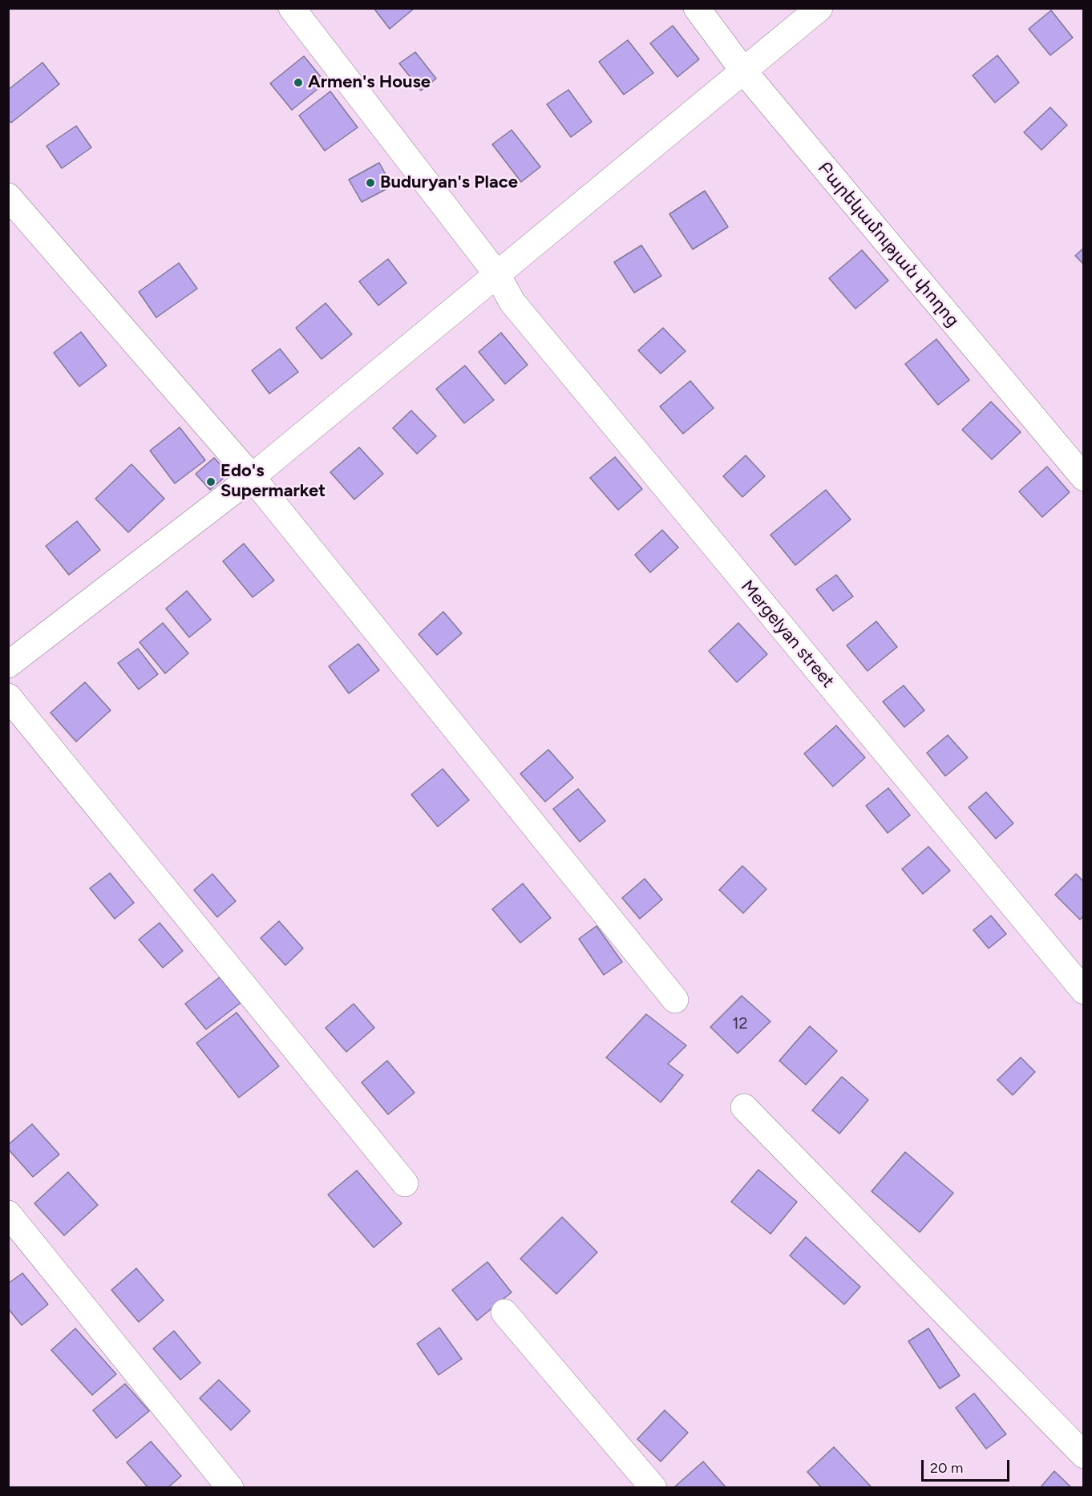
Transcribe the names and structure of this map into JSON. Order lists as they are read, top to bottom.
{
  "streets": {
    "street": ["Բարեկամության փողոց", "Mergelyan street"]
  },
  "places": ["Armen's House", "Buduryan's Place", "Edo's Supermarket"],
  "house_numbers": ["12"],
  "scale_bar": "20 m"
}
